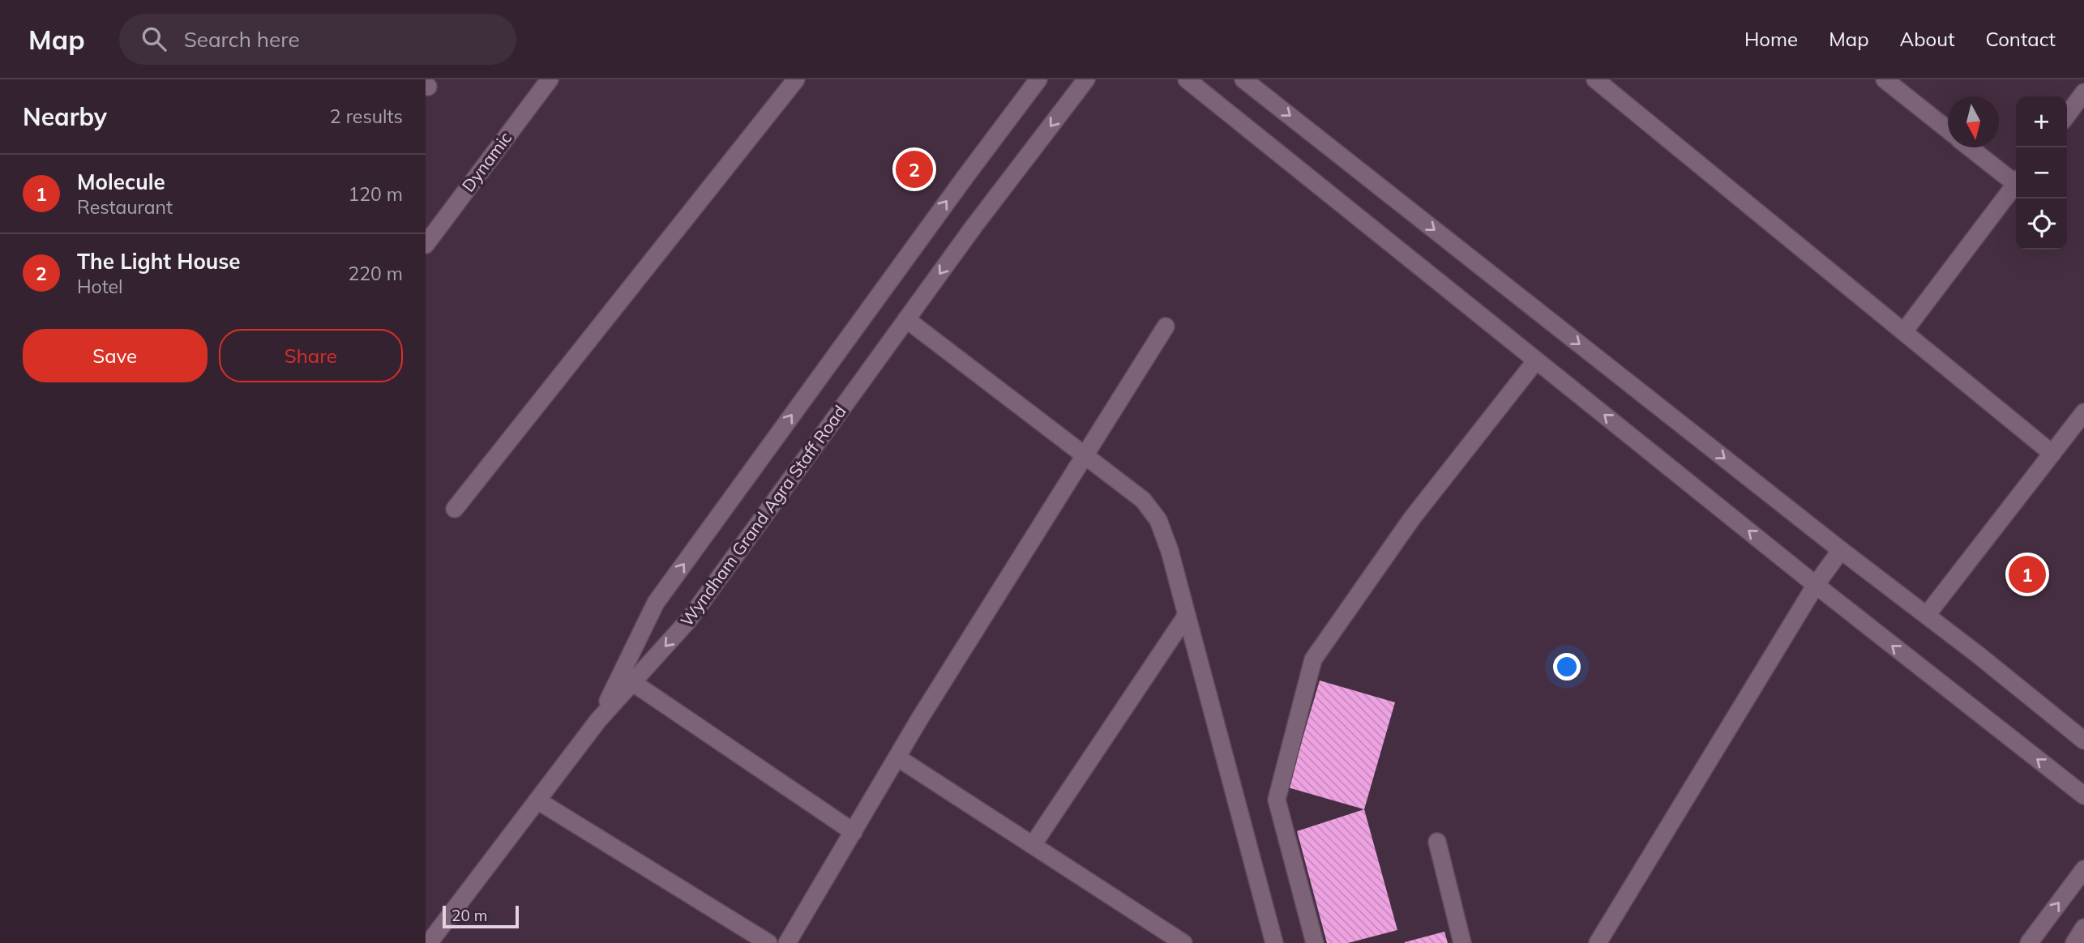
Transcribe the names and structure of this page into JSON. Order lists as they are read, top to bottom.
{
  "streets": {
    "street": ["Dynamic", "Wyndham Grand Agra Staff Road"]
  },
  "scale_bar": "20 m",
  "north": "bottom",
  "page": {
    "header": "Map",
    "search": "Search here",
    "nav": [
      "Home",
      "Map",
      "About",
      "Contact"
    ],
    "heading": ["Nearby", "2 results"],
    "map_buttons": ["+", "−"],
    "pins": ["2", "1"],
    "list": [
      {
        "mark": "1",
        "name": "Molecule",
        "note": "Restaurant",
        "value": "120 m"
      },
      {
        "mark": "2",
        "name": "The Light House",
        "note": "Hotel",
        "value": "220 m"
      }
    ],
    "buttons": ["Save", "Share"],
    "scale": "20 m"
  }
}
